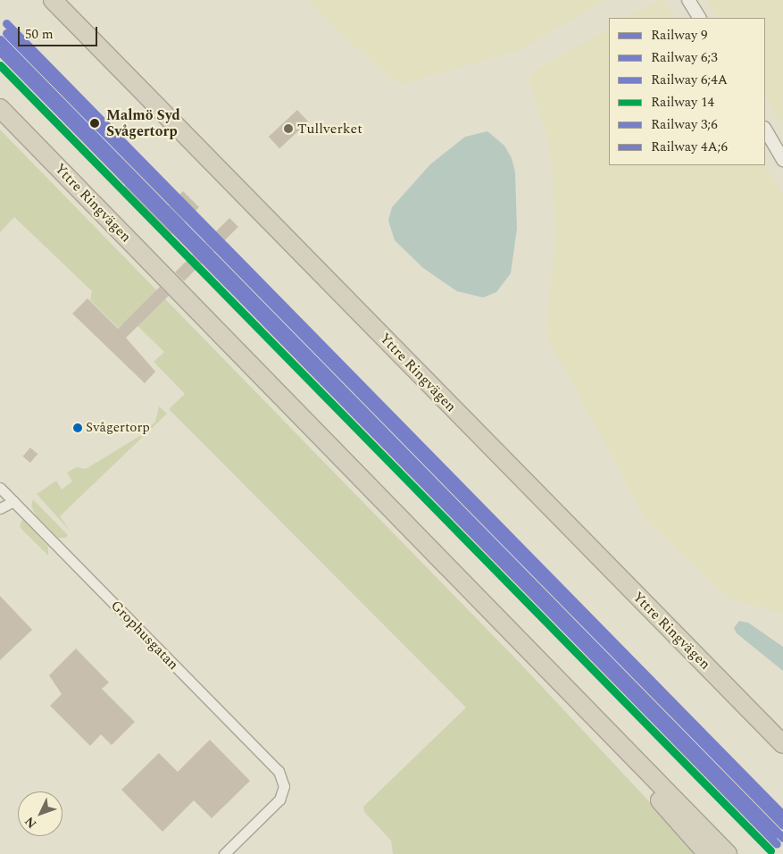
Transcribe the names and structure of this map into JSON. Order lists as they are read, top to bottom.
{
  "streets": {
    "highway": ["Yttre Ringvägen"],
    "street": ["Grophusgatan"]
  },
  "places": ["Malmö Syd Svågertorp", "Tullverket", "Svågertorp"],
  "lines": [
    "rail line 4A;6",
    "rail line 6;4A",
    "rail line 9",
    "rail line 3;6",
    "rail line 6;3",
    "rail line 14"
  ],
  "legend": [
    "Railway 9",
    "Railway 6;3",
    "Railway 6;4A",
    "Railway 14",
    "Railway 3;6",
    "Railway 4A;6"
  ],
  "scale_bar": "50 m",
  "north": "bottom left"
}
